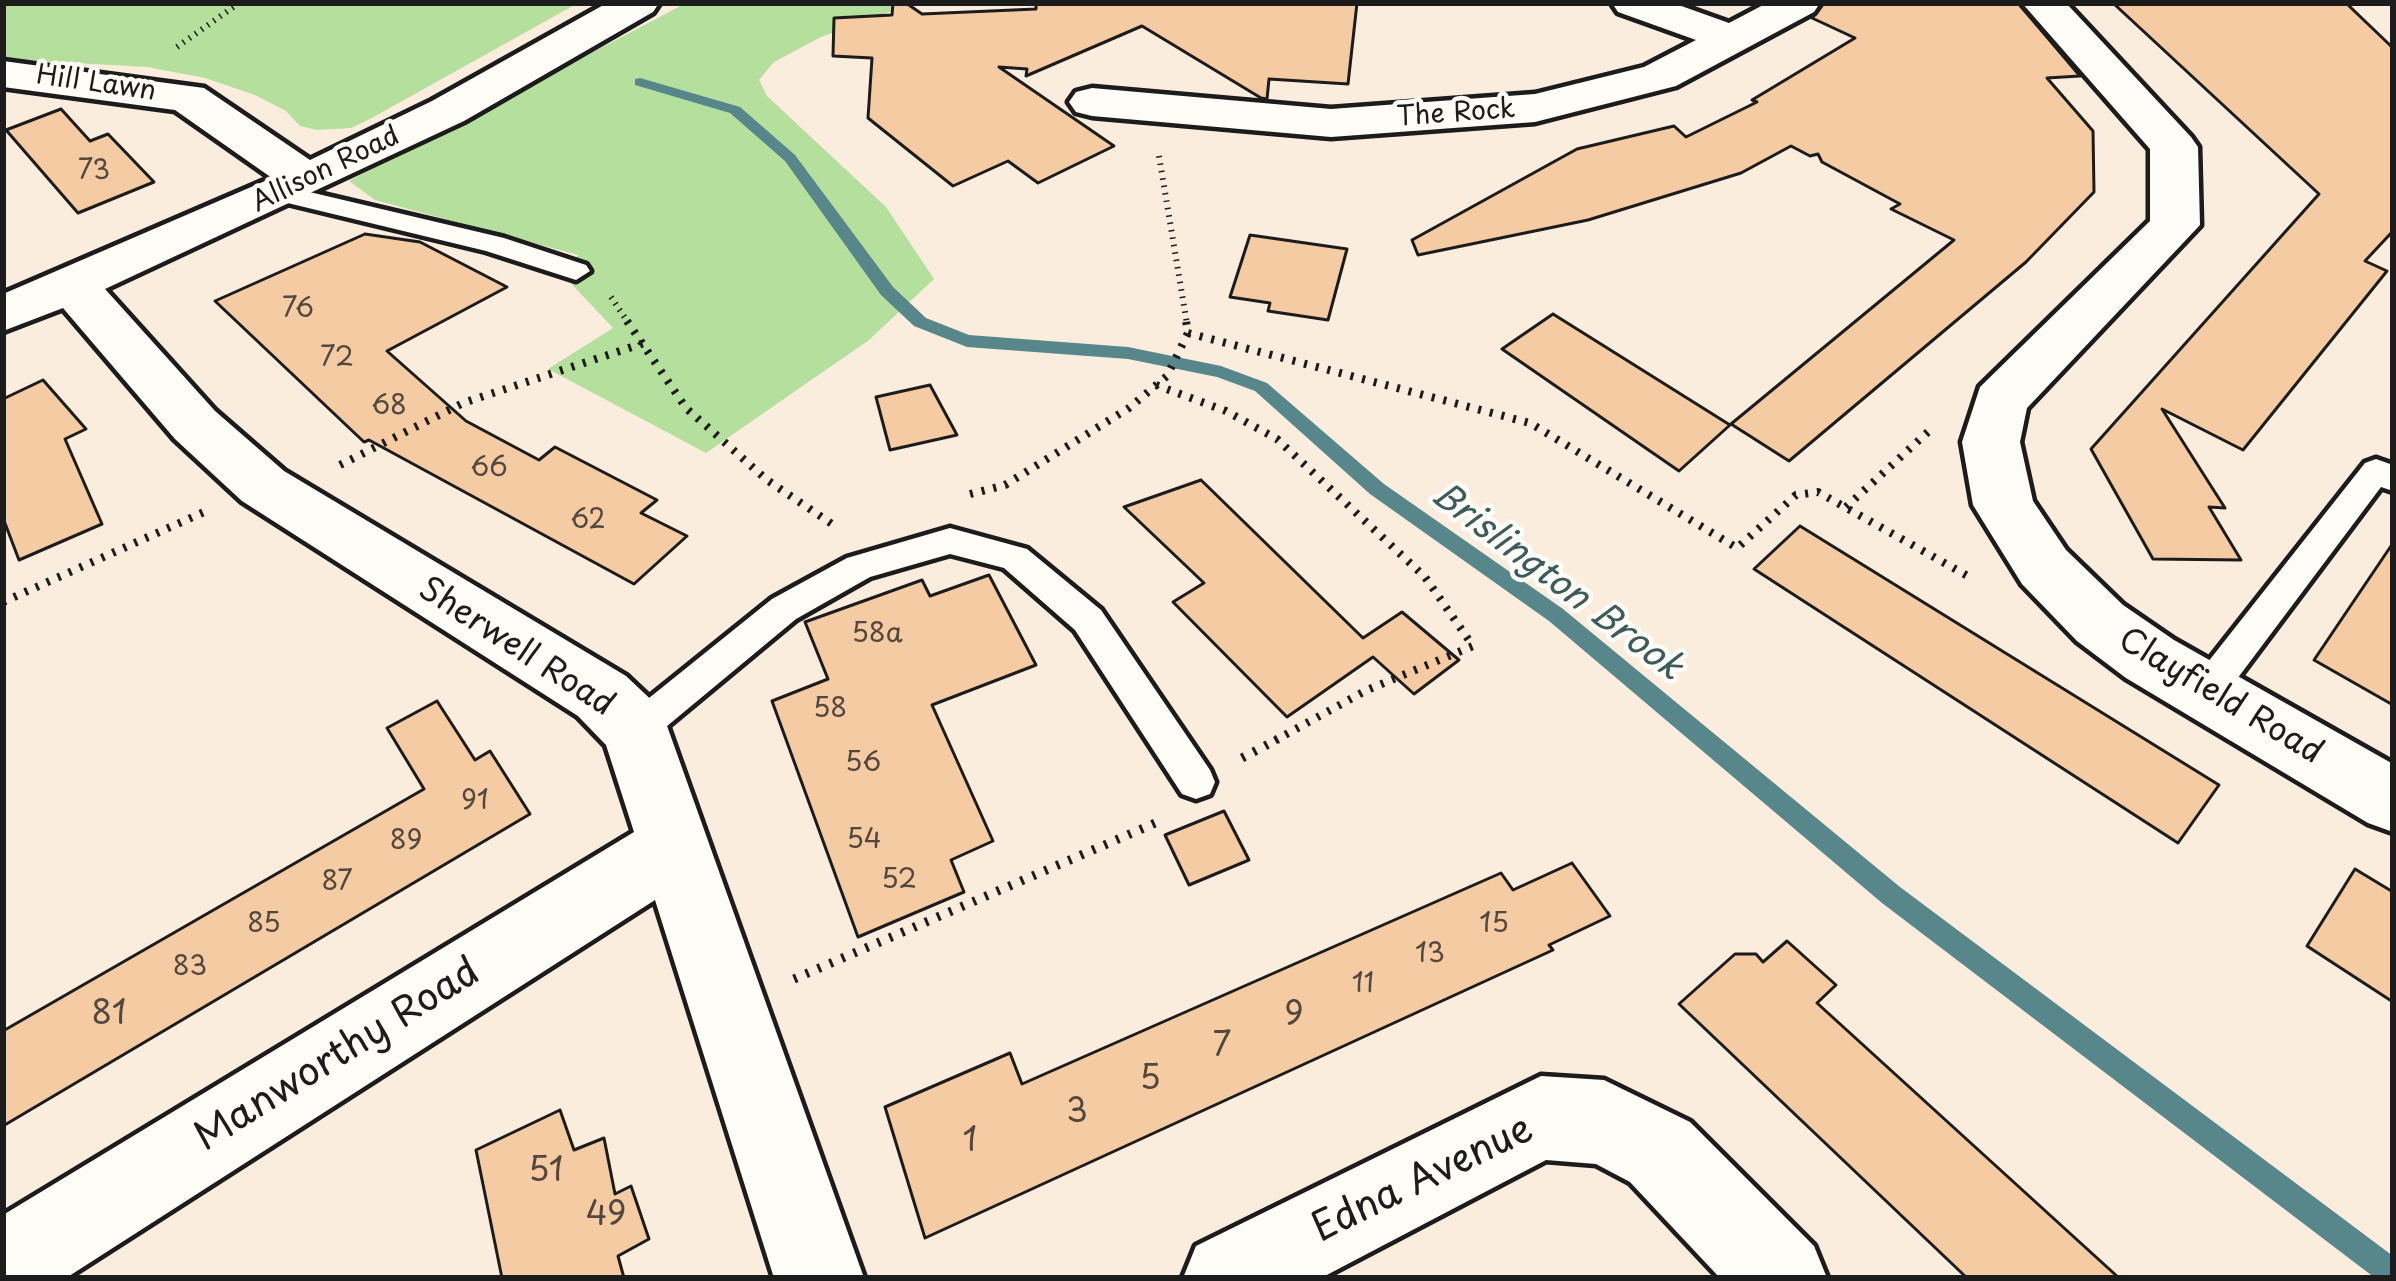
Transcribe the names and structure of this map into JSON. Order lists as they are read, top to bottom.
{
  "streets": {
    "street": [
      "Hill Lawn",
      "The Rock",
      "Allison Road",
      "Sherwell Road",
      "Clayfield Road",
      "Manworthy Road",
      "Edna Avenue"
    ]
  },
  "crossings": [
    ["Hill Lawn", "Allison Road"],
    ["Allison Road", "Sherwell Road"],
    ["Sherwell Road", "Manworthy Road"]
  ],
  "water": ["Brislington Brook"],
  "house_numbers": [
    "73",
    "76",
    "72",
    "68",
    "66",
    "62",
    "58a",
    "58",
    "56",
    "91",
    "54",
    "89",
    "52",
    "87",
    "85",
    "15",
    "13",
    "83",
    "11",
    "81",
    "9",
    "7",
    "5",
    "3",
    "1",
    "51",
    "49"
  ]
}
